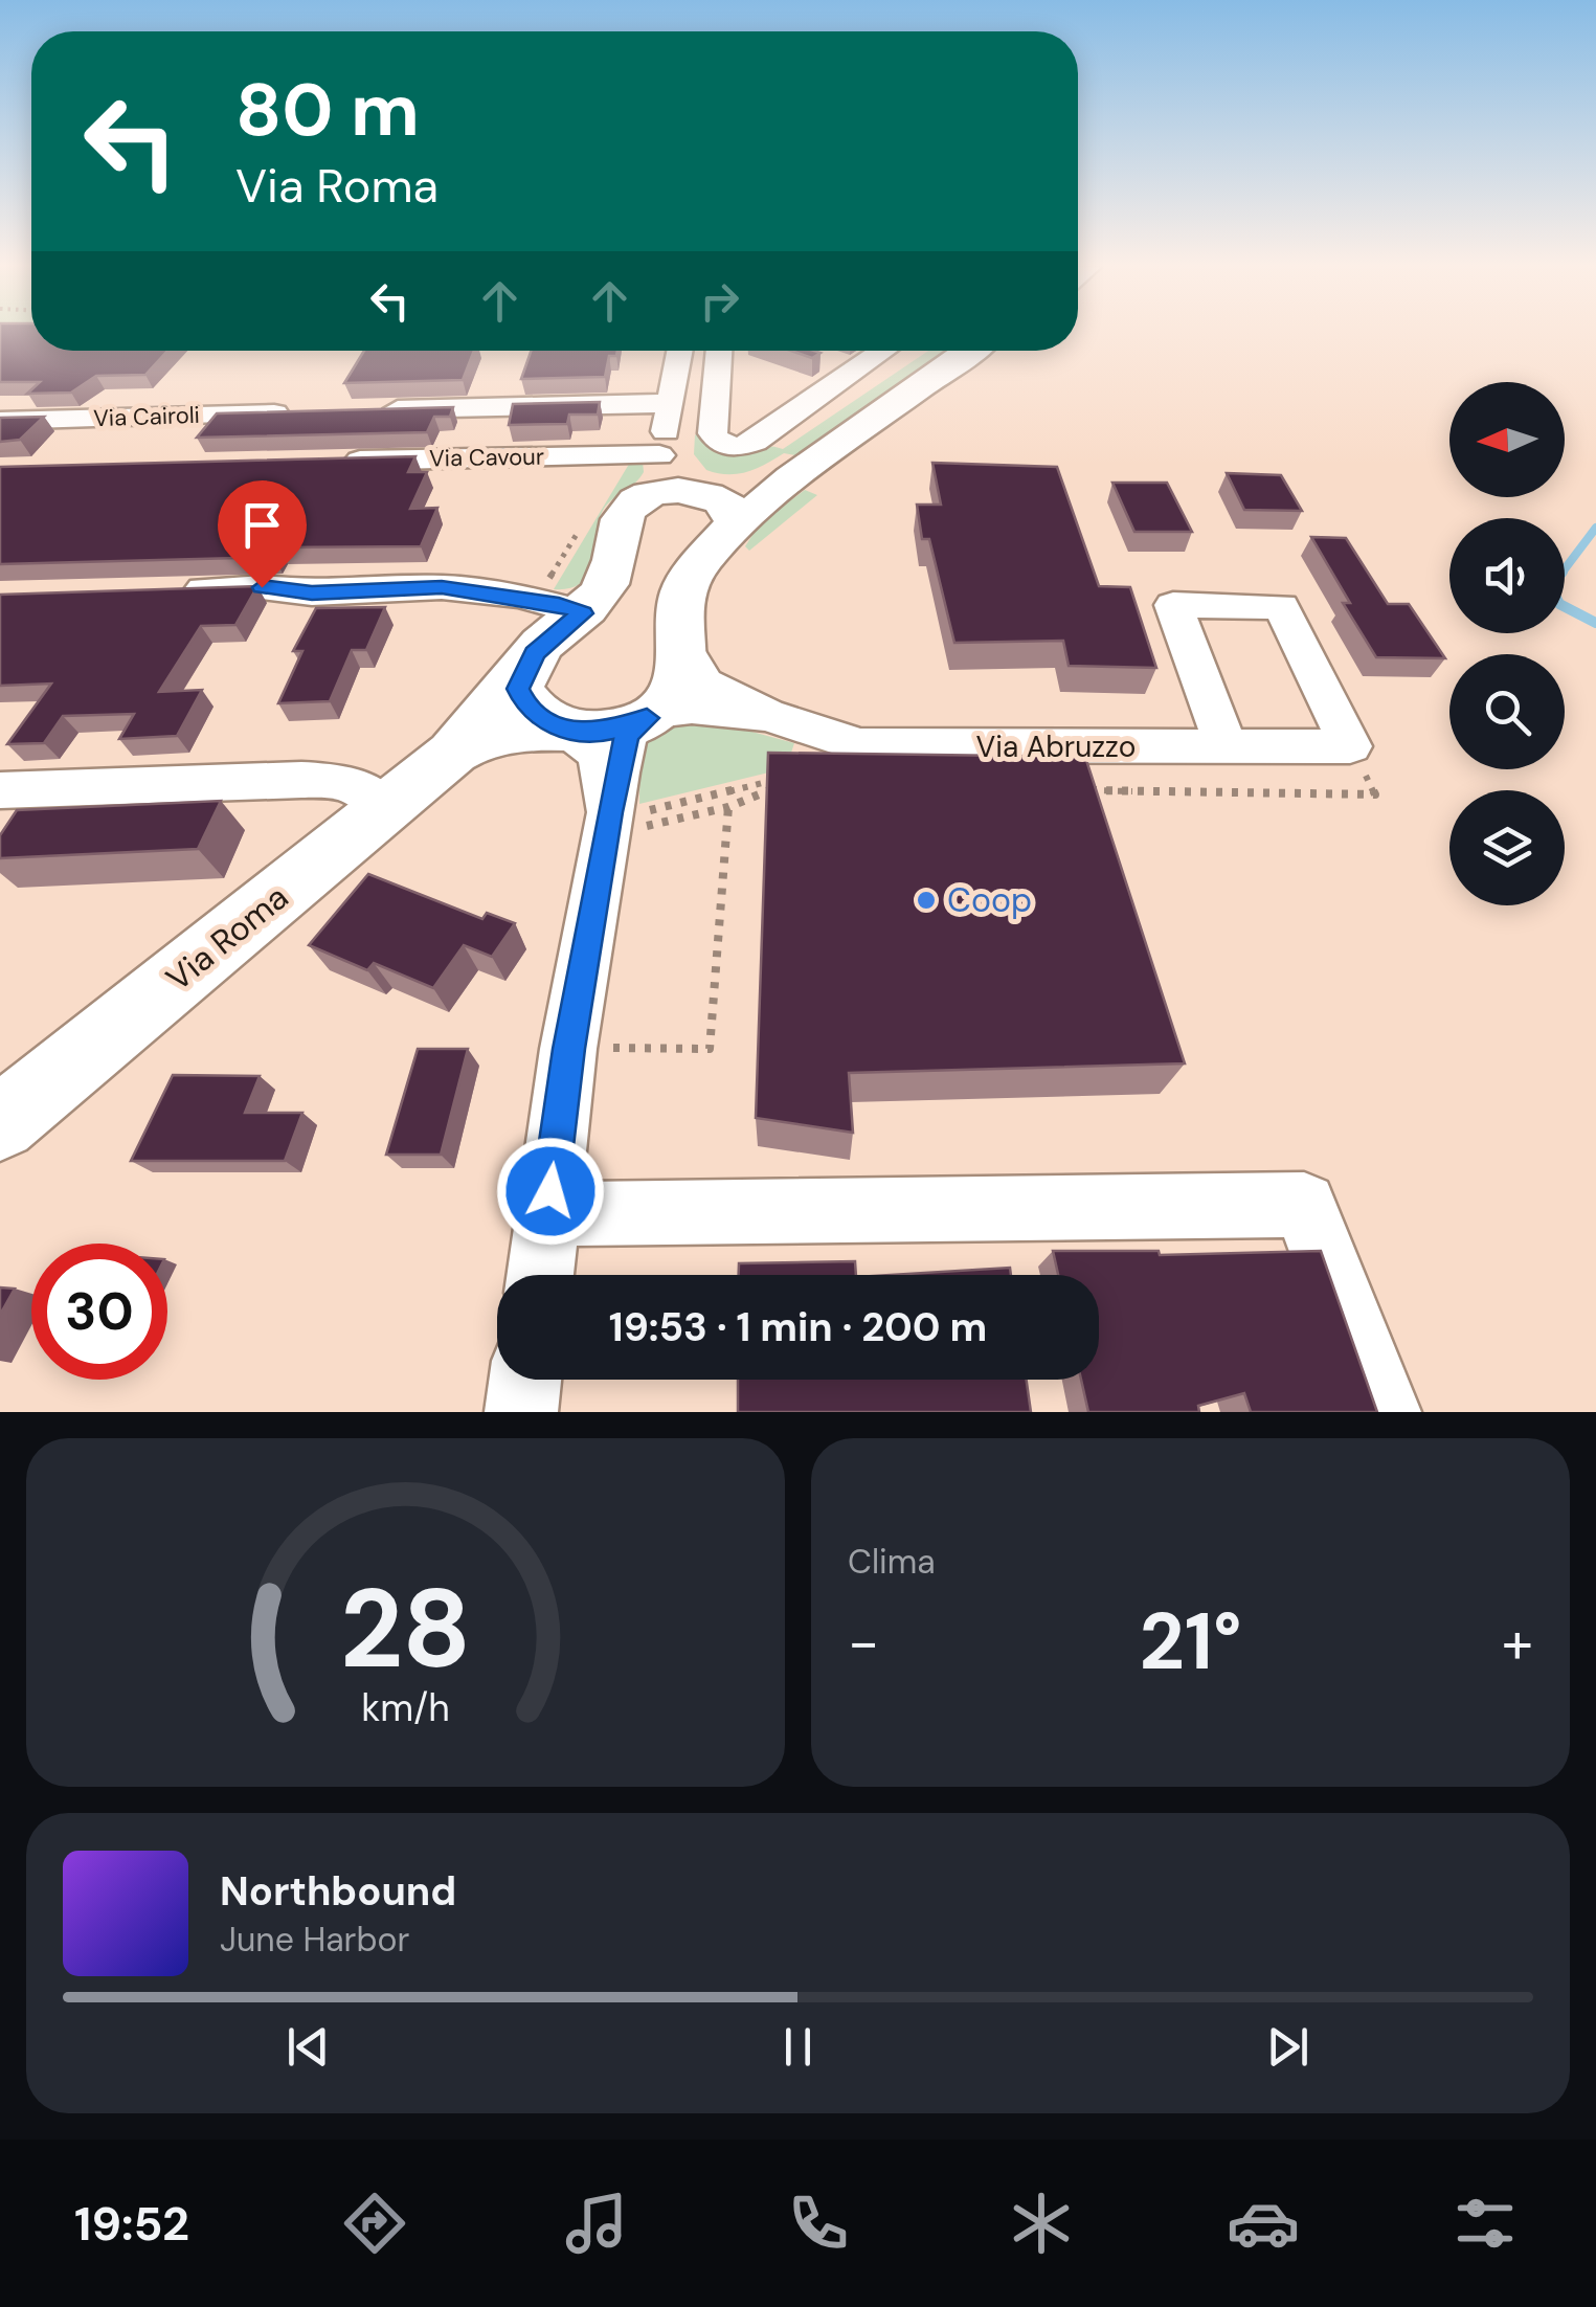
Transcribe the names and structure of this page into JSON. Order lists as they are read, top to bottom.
{
  "streets": {
    "main road": ["Via Roma"],
    "street": ["Via Cairoli", "Via Cavour", "Via Abruzzo"]
  },
  "crossings": [
    ["Via Cavour", "Via Roma"],
    ["Via Abruzzo", "Via Roma"]
  ],
  "places": ["Coop"],
  "north": "left",
  "page": {
    "turn": ["80 m", "Via Roma"],
    "limit": "30",
    "trip": "19:53 · 1 min · 200 m",
    "tile": "Clima",
    "heat": ["−", "21°", "+"],
    "song": ["Northbound", "June Harbor"],
    "tabs": "19:52",
    "gauge": ["28", "km/h"]
  }
}
